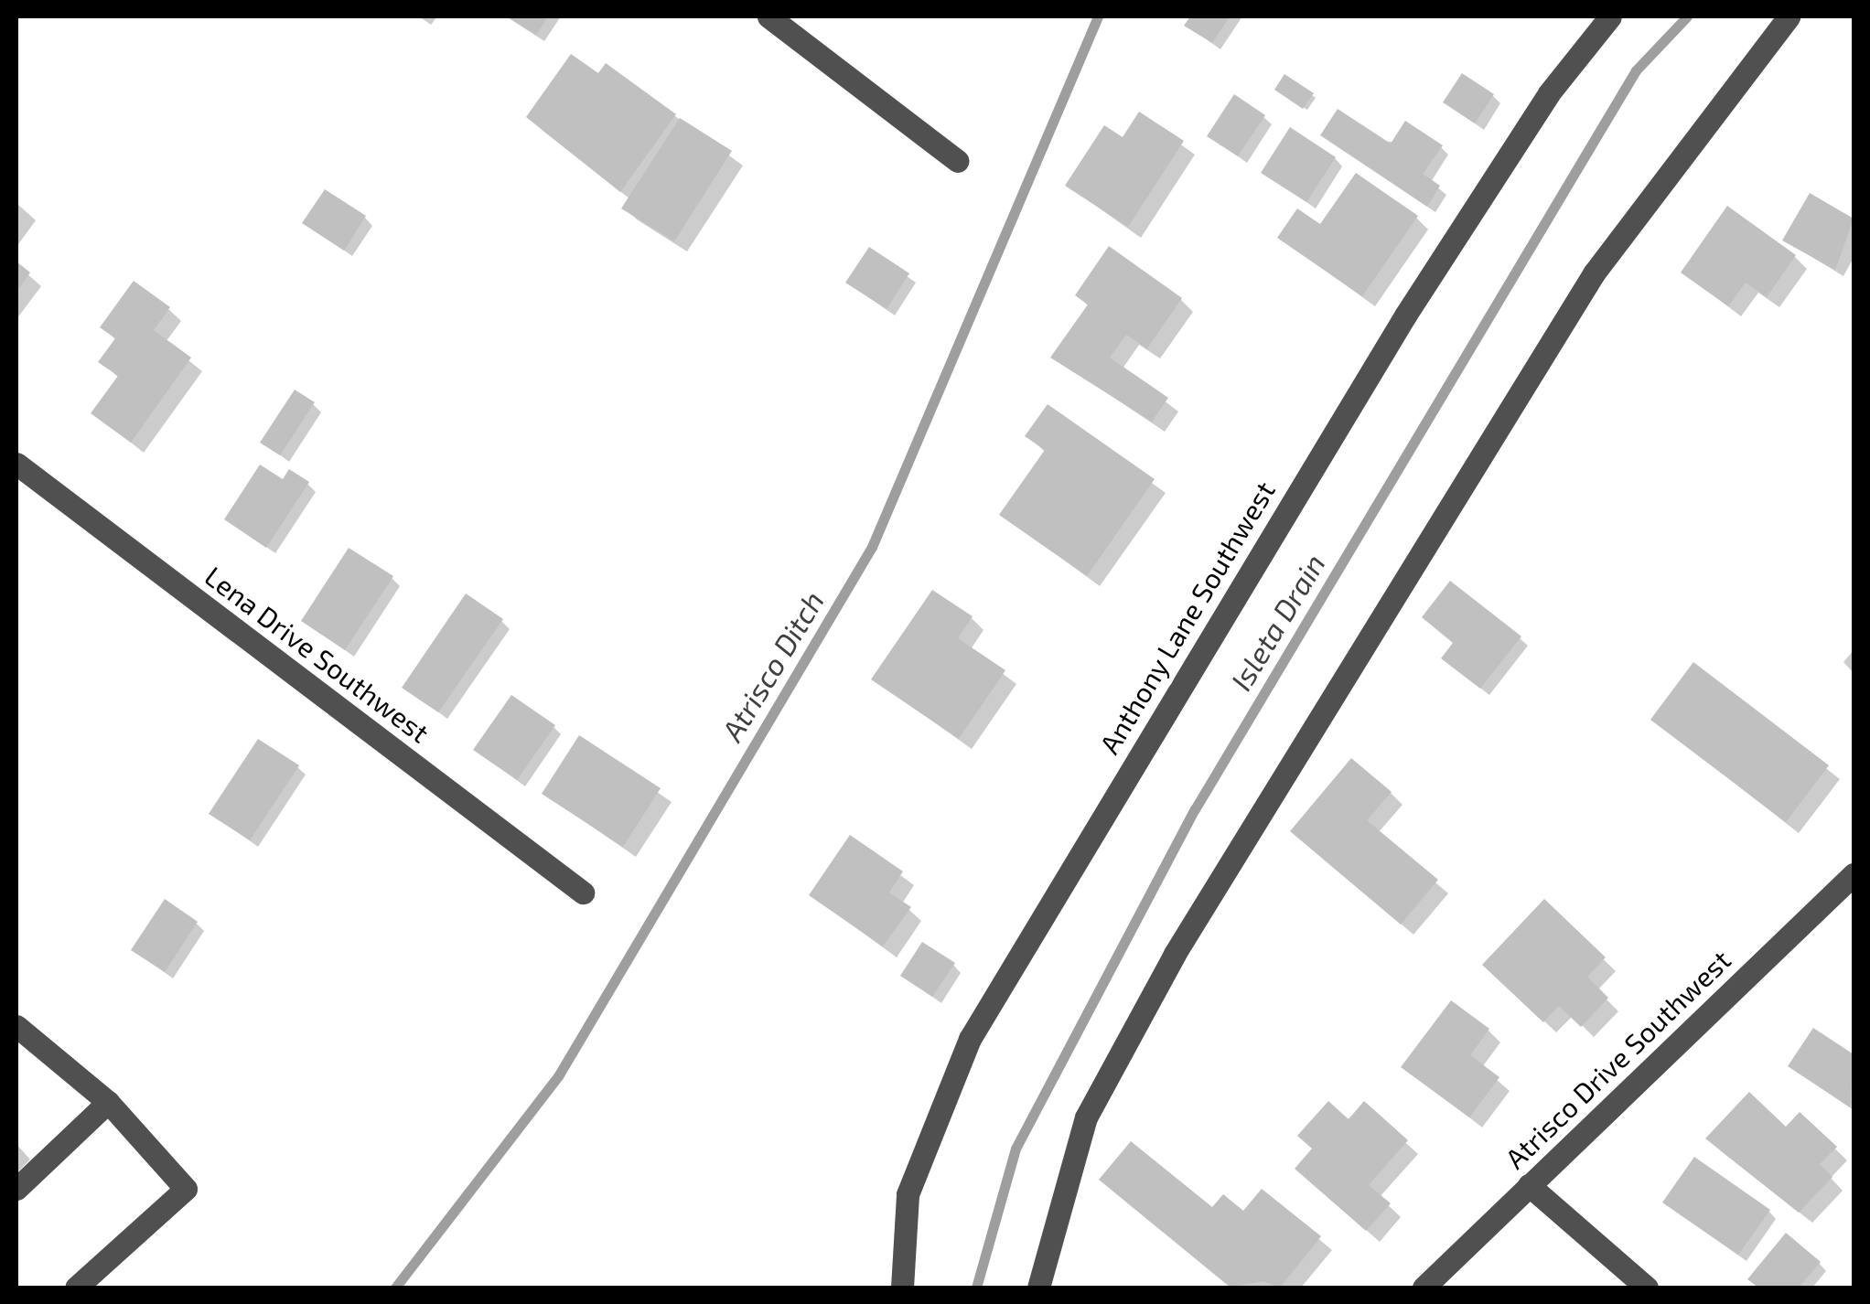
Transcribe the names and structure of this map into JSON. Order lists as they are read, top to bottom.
{
  "streets": {
    "street": ["Anthony Lane Southwest", "Lena Drive Southwest", "Atrisco Drive Southwest"]
  },
  "water": ["Isleta Drain", "Atrisco Ditch"]
}
